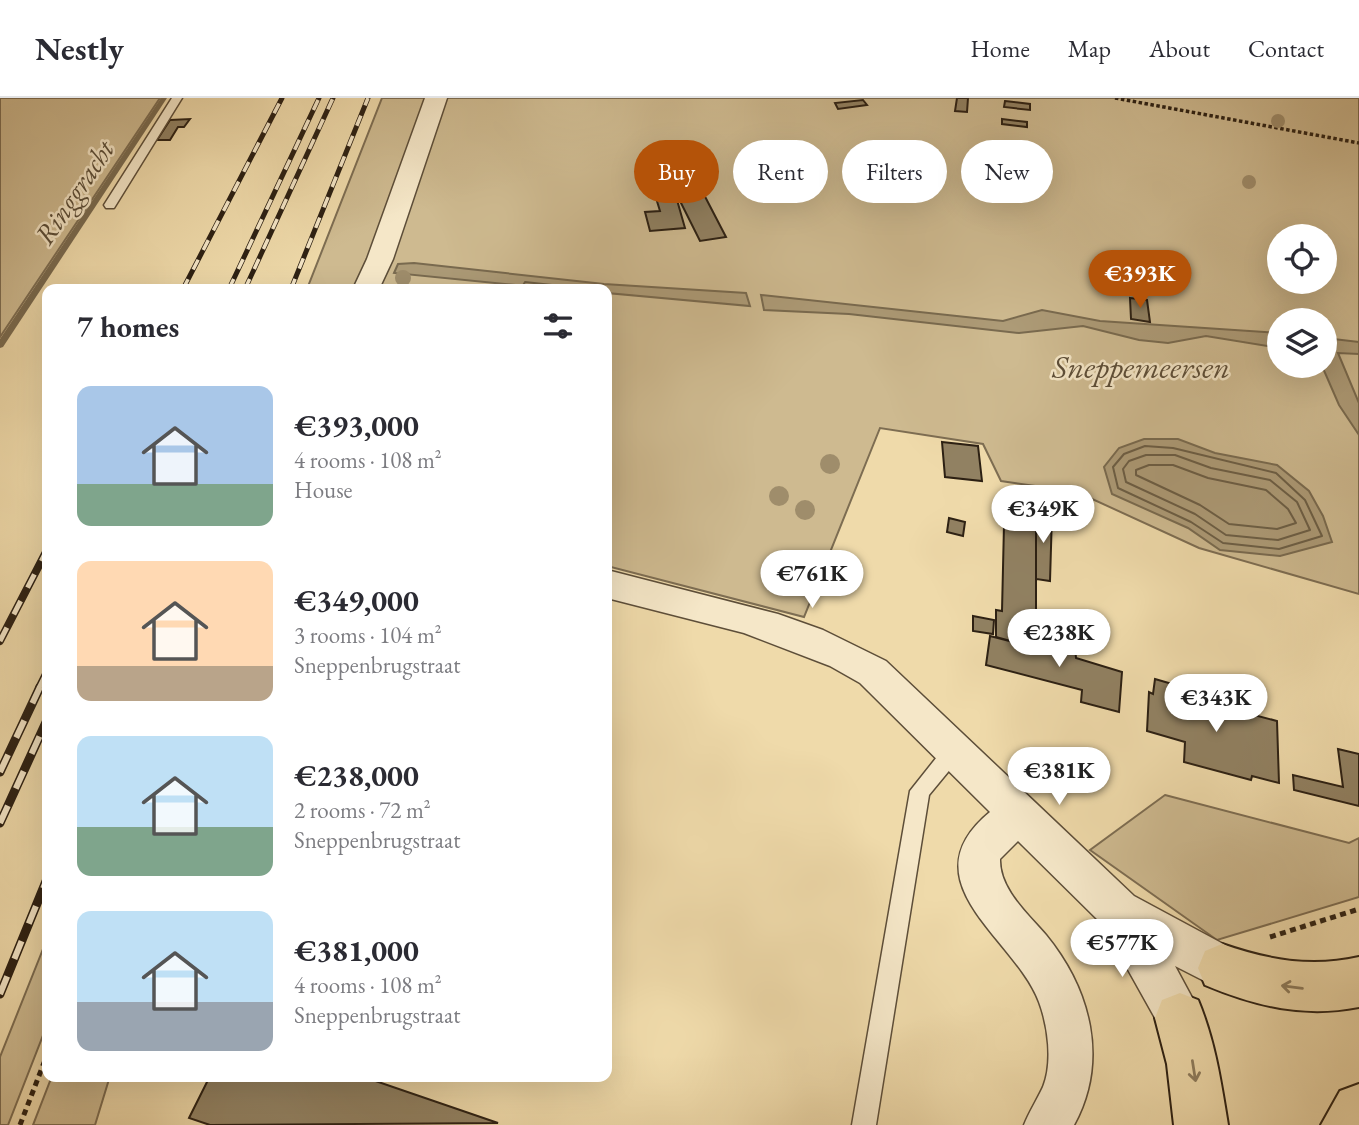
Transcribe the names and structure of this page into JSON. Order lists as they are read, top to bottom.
{
  "water": ["Ringgracht"],
  "parks": ["Sneppemeersen"],
  "page": {
    "header": "Nestly",
    "nav": [
      "Home",
      "Map",
      "About",
      "Contact"
    ],
    "chip": [
      "Buy",
      "Rent",
      "Filters",
      "New"
    ],
    "price": [
      "€393K",
      "€349K",
      "€761K",
      "€238K",
      "€343K",
      "€381K",
      "€577K"
    ],
    "heading": "7 homes",
    "list": [
      {
        "name": "€393,000",
        "note": "4 rooms · 108 m² · House"
      },
      {
        "name": "€349,000",
        "note": "3 rooms · 104 m² · Sneppenbrugstraat"
      },
      {
        "name": "€238,000",
        "note": "2 rooms · 72 m² · Sneppenbrugstraat"
      },
      {
        "name": "€381,000",
        "note": "4 rooms · 108 m² · Sneppenbrugstraat"
      }
    ]
  }
}
